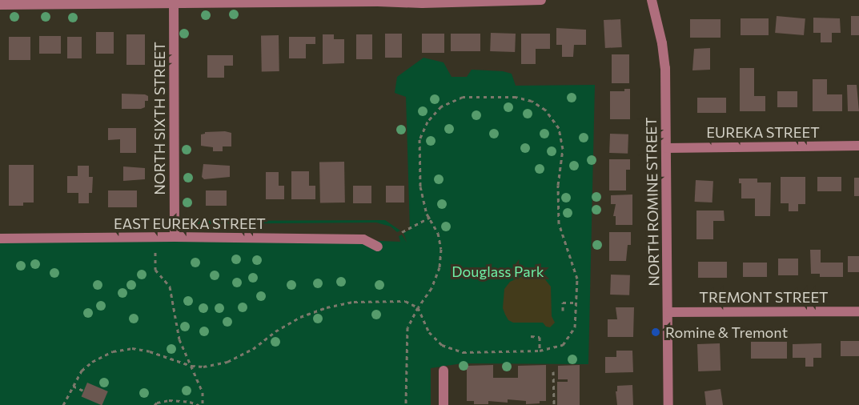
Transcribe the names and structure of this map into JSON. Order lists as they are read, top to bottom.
{
  "streets": {
    "street": [
      "NORTH SIXTH STREET",
      "EUREKA STREET",
      "NORTH ROMINE STREET",
      "EAST EUREKA STREET",
      "TREMONT STREET"
    ]
  },
  "crossings": [
    ["NORTH SIXTH STREET", "EAST EUREKA STREET"],
    ["EUREKA STREET", "NORTH ROMINE STREET"],
    ["NORTH ROMINE STREET", "TREMONT STREET"]
  ],
  "parks": ["Douglass Park"],
  "places": ["Romine & Tremont"]
}
